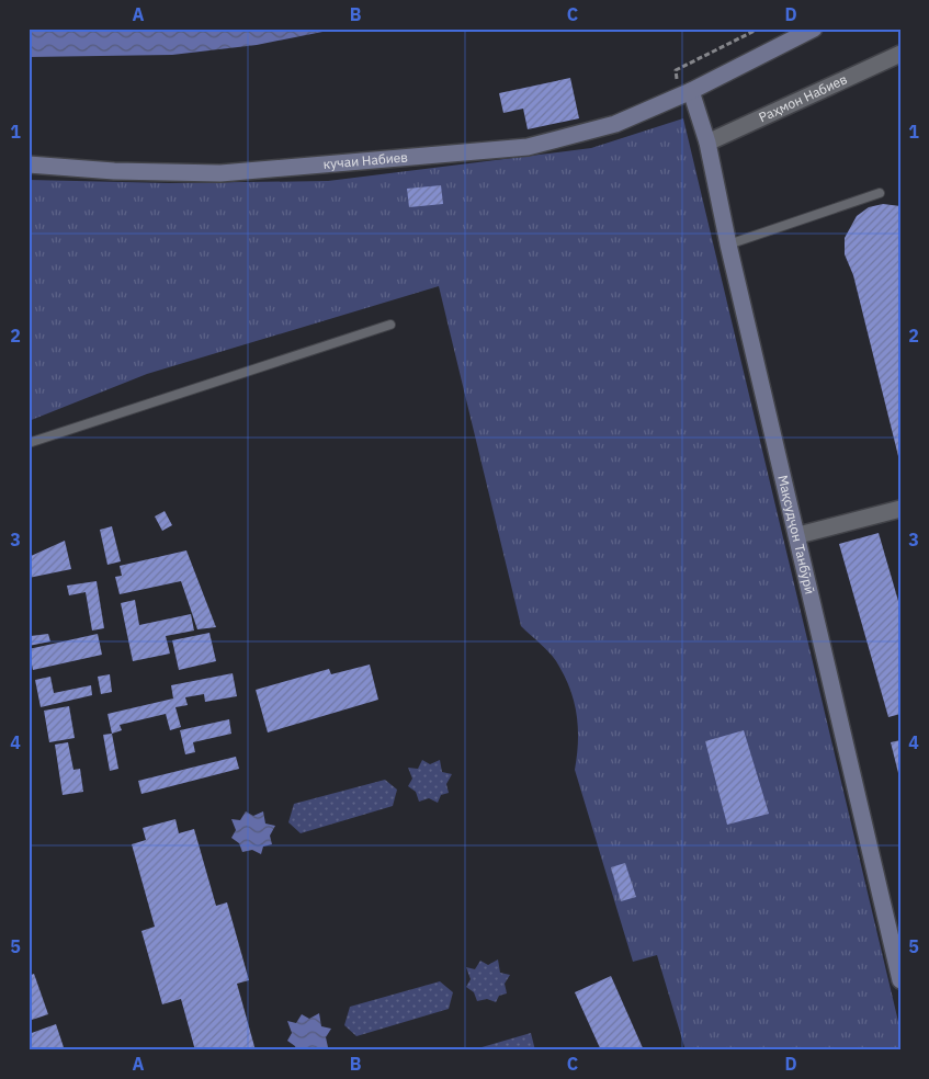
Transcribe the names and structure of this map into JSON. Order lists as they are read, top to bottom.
{
  "streets": {
    "main road": ["кучаи Набиев", "Мақсудҷон Танбӯрӣ"],
    "street": ["Раҳмон Набиев"]
  },
  "crossings": [
    ["Раҳмон Набиев", "Мақсудҷон Танбӯрӣ"],
    ["кучаи Набиев", "Мақсудҷон Танбӯрӣ"]
  ],
  "grid": {
    "columns": [
      "A",
      "B",
      "C",
      "D"
    ],
    "rows": [
      "1",
      "2",
      "3",
      "4",
      "5"
    ]
  }
}
